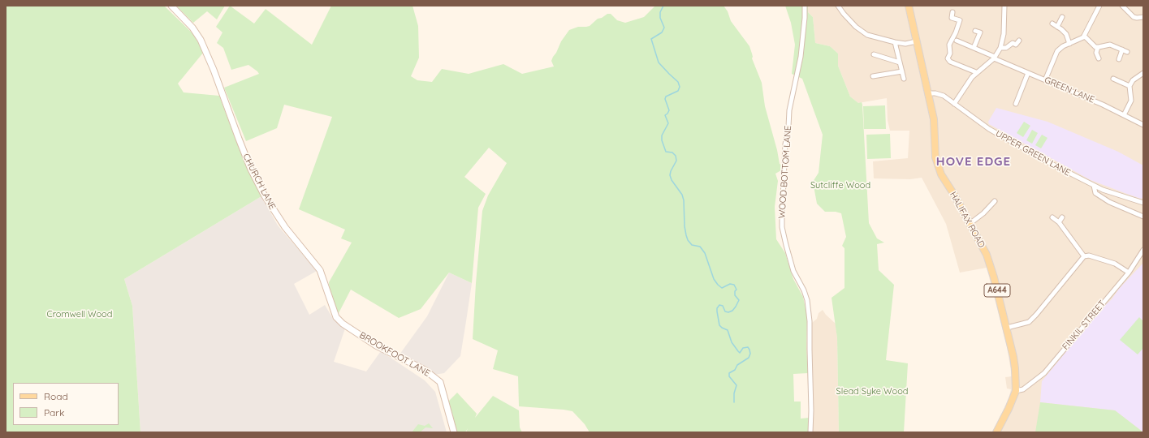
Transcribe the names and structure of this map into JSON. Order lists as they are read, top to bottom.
{
  "streets": {
    "main road": ["HALIFAX ROAD", "A644"],
    "street": [
      "GREEN LANE",
      "UPPER GREEN LANE",
      "WOOD BOTTOM LANE",
      "CHURCH LANE",
      "FINKIL STREET",
      "BROOKFOOT LANE"
    ]
  },
  "crossings": [
    ["UPPER GREEN LANE", "HALIFAX ROAD"],
    ["CHURCH LANE", "BROOKFOOT LANE"],
    ["HALIFAX ROAD", "FINKIL STREET"]
  ],
  "districts": ["HOVE EDGE"],
  "parks": ["Sutcliffe Wood", "Cromwell Wood", "Slead Syke Wood"],
  "legend": ["Road", "Park"]
}
